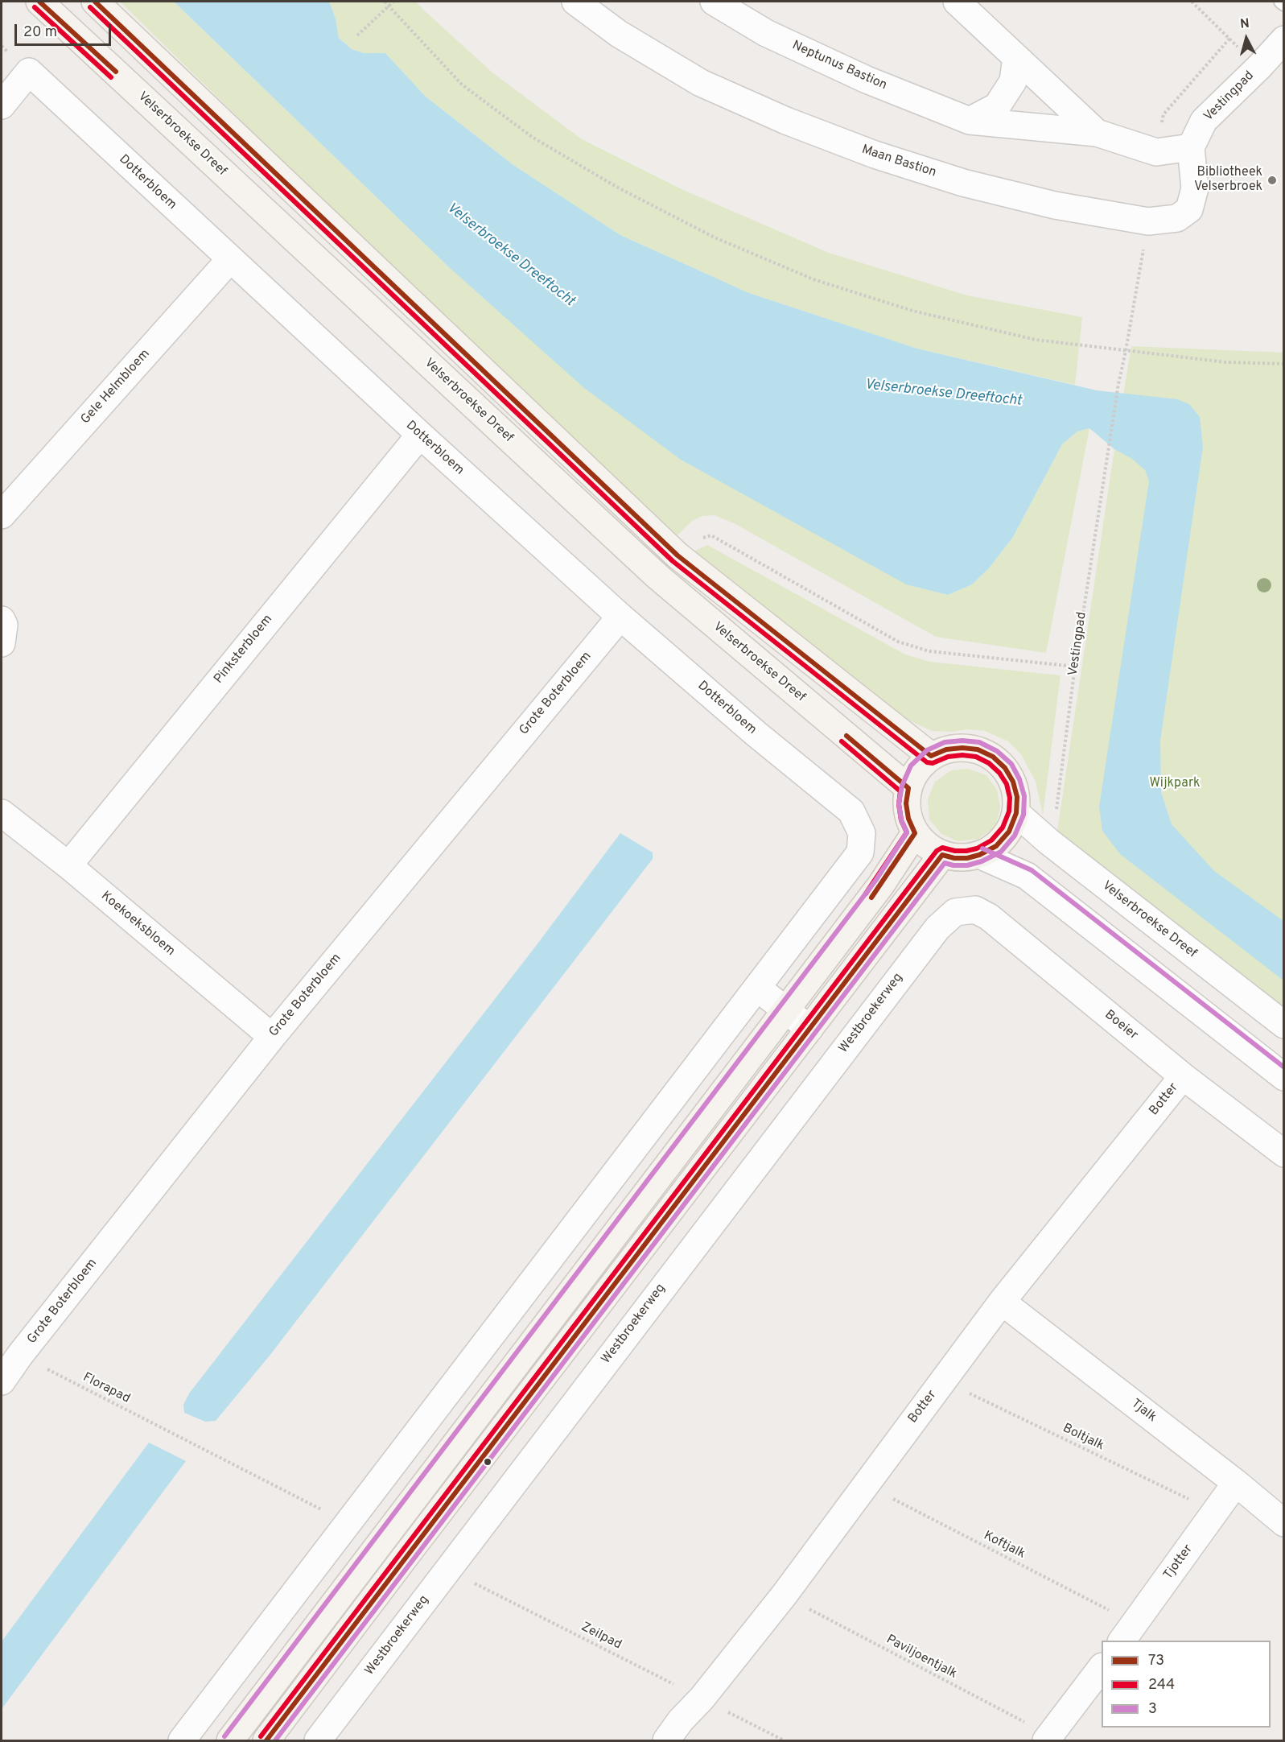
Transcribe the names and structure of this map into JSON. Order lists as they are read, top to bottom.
{
  "streets": {
    "main road": ["Velserbroekse Dreef"],
    "street": [
      "Neptunus Bastion",
      "Vestingpad",
      "Maan Bastion",
      "Dotterbloem",
      "Gele Helmbloem",
      "Pinksterbloem",
      "Grote Boterbloem",
      "Koekoeksbloem",
      "Westbroekerweg",
      "Boeier",
      "Botter",
      "Tjalk",
      "Tjotter"
    ],
    "path": [
      "Florapad",
      "Boltjalk",
      "Koftjalk",
      "Zeilpad",
      "Paviljoentjalk"
    ]
  },
  "crossings": [
    ["Neptunus Bastion", "Vestingpad"],
    ["Neptunus Bastion", "Maan Bastion"],
    ["Vestingpad", "Velserbroekse Dreef"],
    ["Vestingpad", "Maan Bastion"],
    ["Dotterbloem", "Gele Helmbloem"],
    ["Dotterbloem", "Pinksterbloem"],
    ["Dotterbloem", "Grote Boterbloem"],
    ["Pinksterbloem", "Koekoeksbloem"],
    ["Grote Boterbloem", "Koekoeksbloem"],
    ["Grote Boterbloem", "Florapad"],
    ["Westbroekerweg", "Boeier"],
    ["Westbroekerweg", "Zeilpad"],
    ["Boeier", "Botter"],
    ["Botter", "Tjalk"],
    ["Botter", "Boltjalk"],
    ["Botter", "Koftjalk"],
    ["Botter", "Zeilpad"],
    ["Botter", "Paviljoentjalk"],
    ["Tjalk", "Tjotter"],
    ["Boltjalk", "Tjotter"],
    ["Koftjalk", "Tjotter"]
  ],
  "water": ["Velserbroekse Dreeftocht"],
  "parks": ["Wijkpark"],
  "places": ["Bibliotheek Velserbroek"],
  "lines": ["transit line 73", "transit line 244", "transit line 3"],
  "legend": ["73", "244", "3"],
  "scale_bar": "20 m",
  "north": "top"
}
